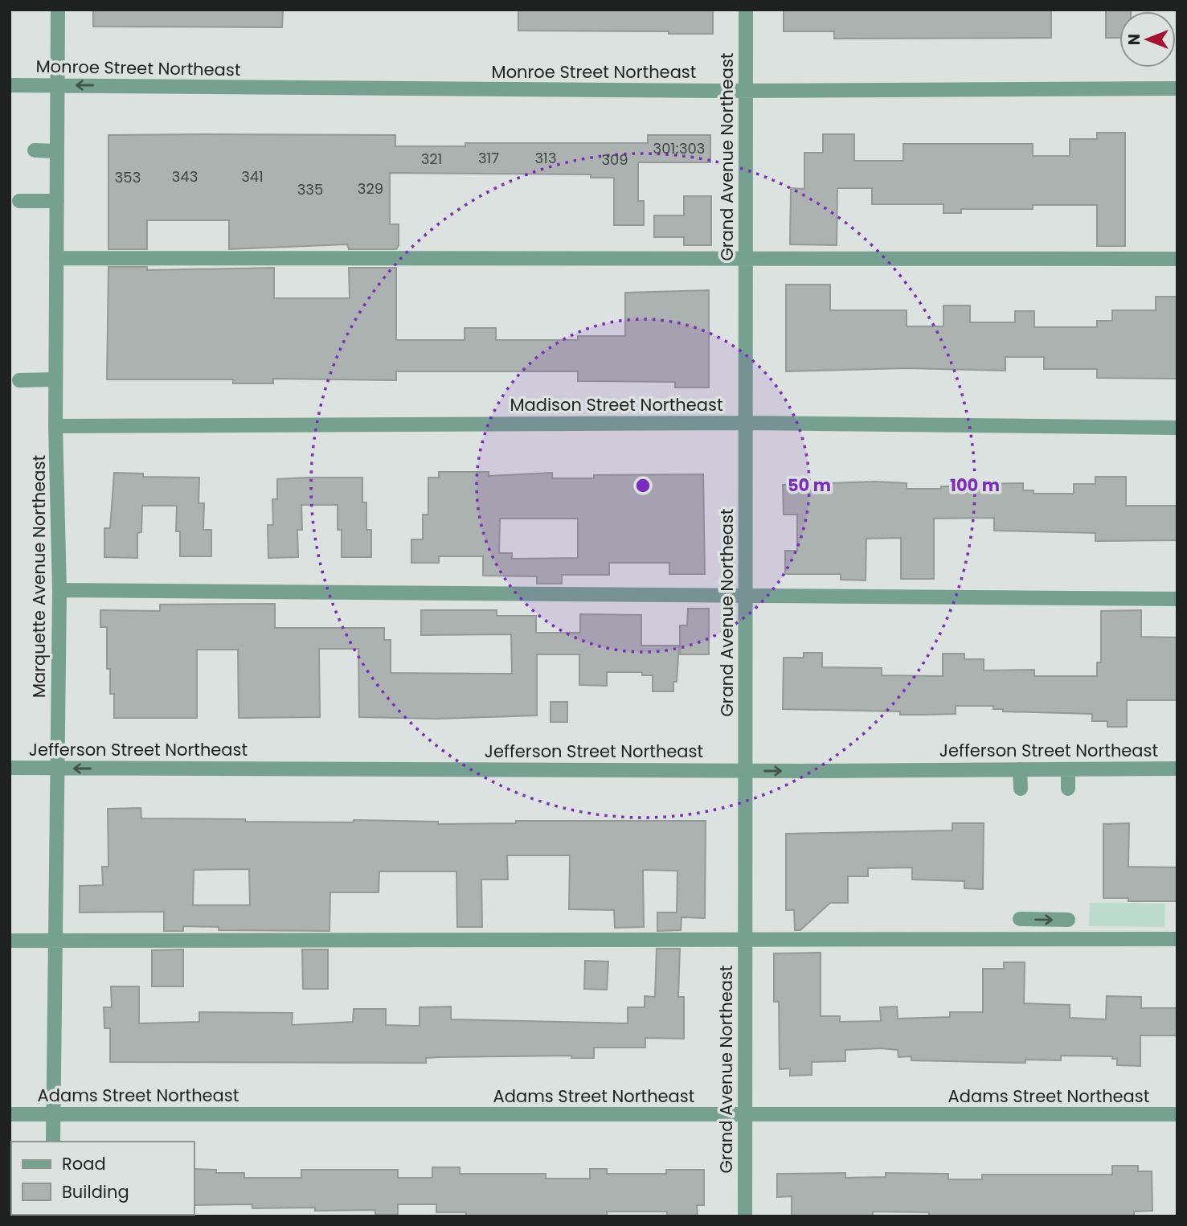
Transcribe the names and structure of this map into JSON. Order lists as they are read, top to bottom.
{
  "streets": {
    "street": [
      "Monroe Street Northeast",
      "Grand Avenue Northeast",
      "Madison Street Northeast",
      "Marquette Avenue Northeast",
      "Jefferson Street Northeast",
      "Adams Street Northeast"
    ]
  },
  "crossings": [
    ["Monroe Street Northeast", "Grand Avenue Northeast"],
    ["Monroe Street Northeast", "Marquette Avenue Northeast"],
    ["Grand Avenue Northeast", "Madison Street Northeast"],
    ["Grand Avenue Northeast", "Jefferson Street Northeast"],
    ["Grand Avenue Northeast", "Adams Street Northeast"],
    ["Madison Street Northeast", "Marquette Avenue Northeast"],
    ["Marquette Avenue Northeast", "Jefferson Street Northeast"],
    ["Marquette Avenue Northeast", "Adams Street Northeast"]
  ],
  "one_way": ["Monroe Street Northeast"],
  "house_numbers": [
    "301;303",
    "317",
    "313",
    "321",
    "309",
    "343",
    "341",
    "353",
    "329",
    "335"
  ],
  "legend": ["Road", "Building"],
  "north": "left",
  "rings": ["50 m", "100 m"]
}
